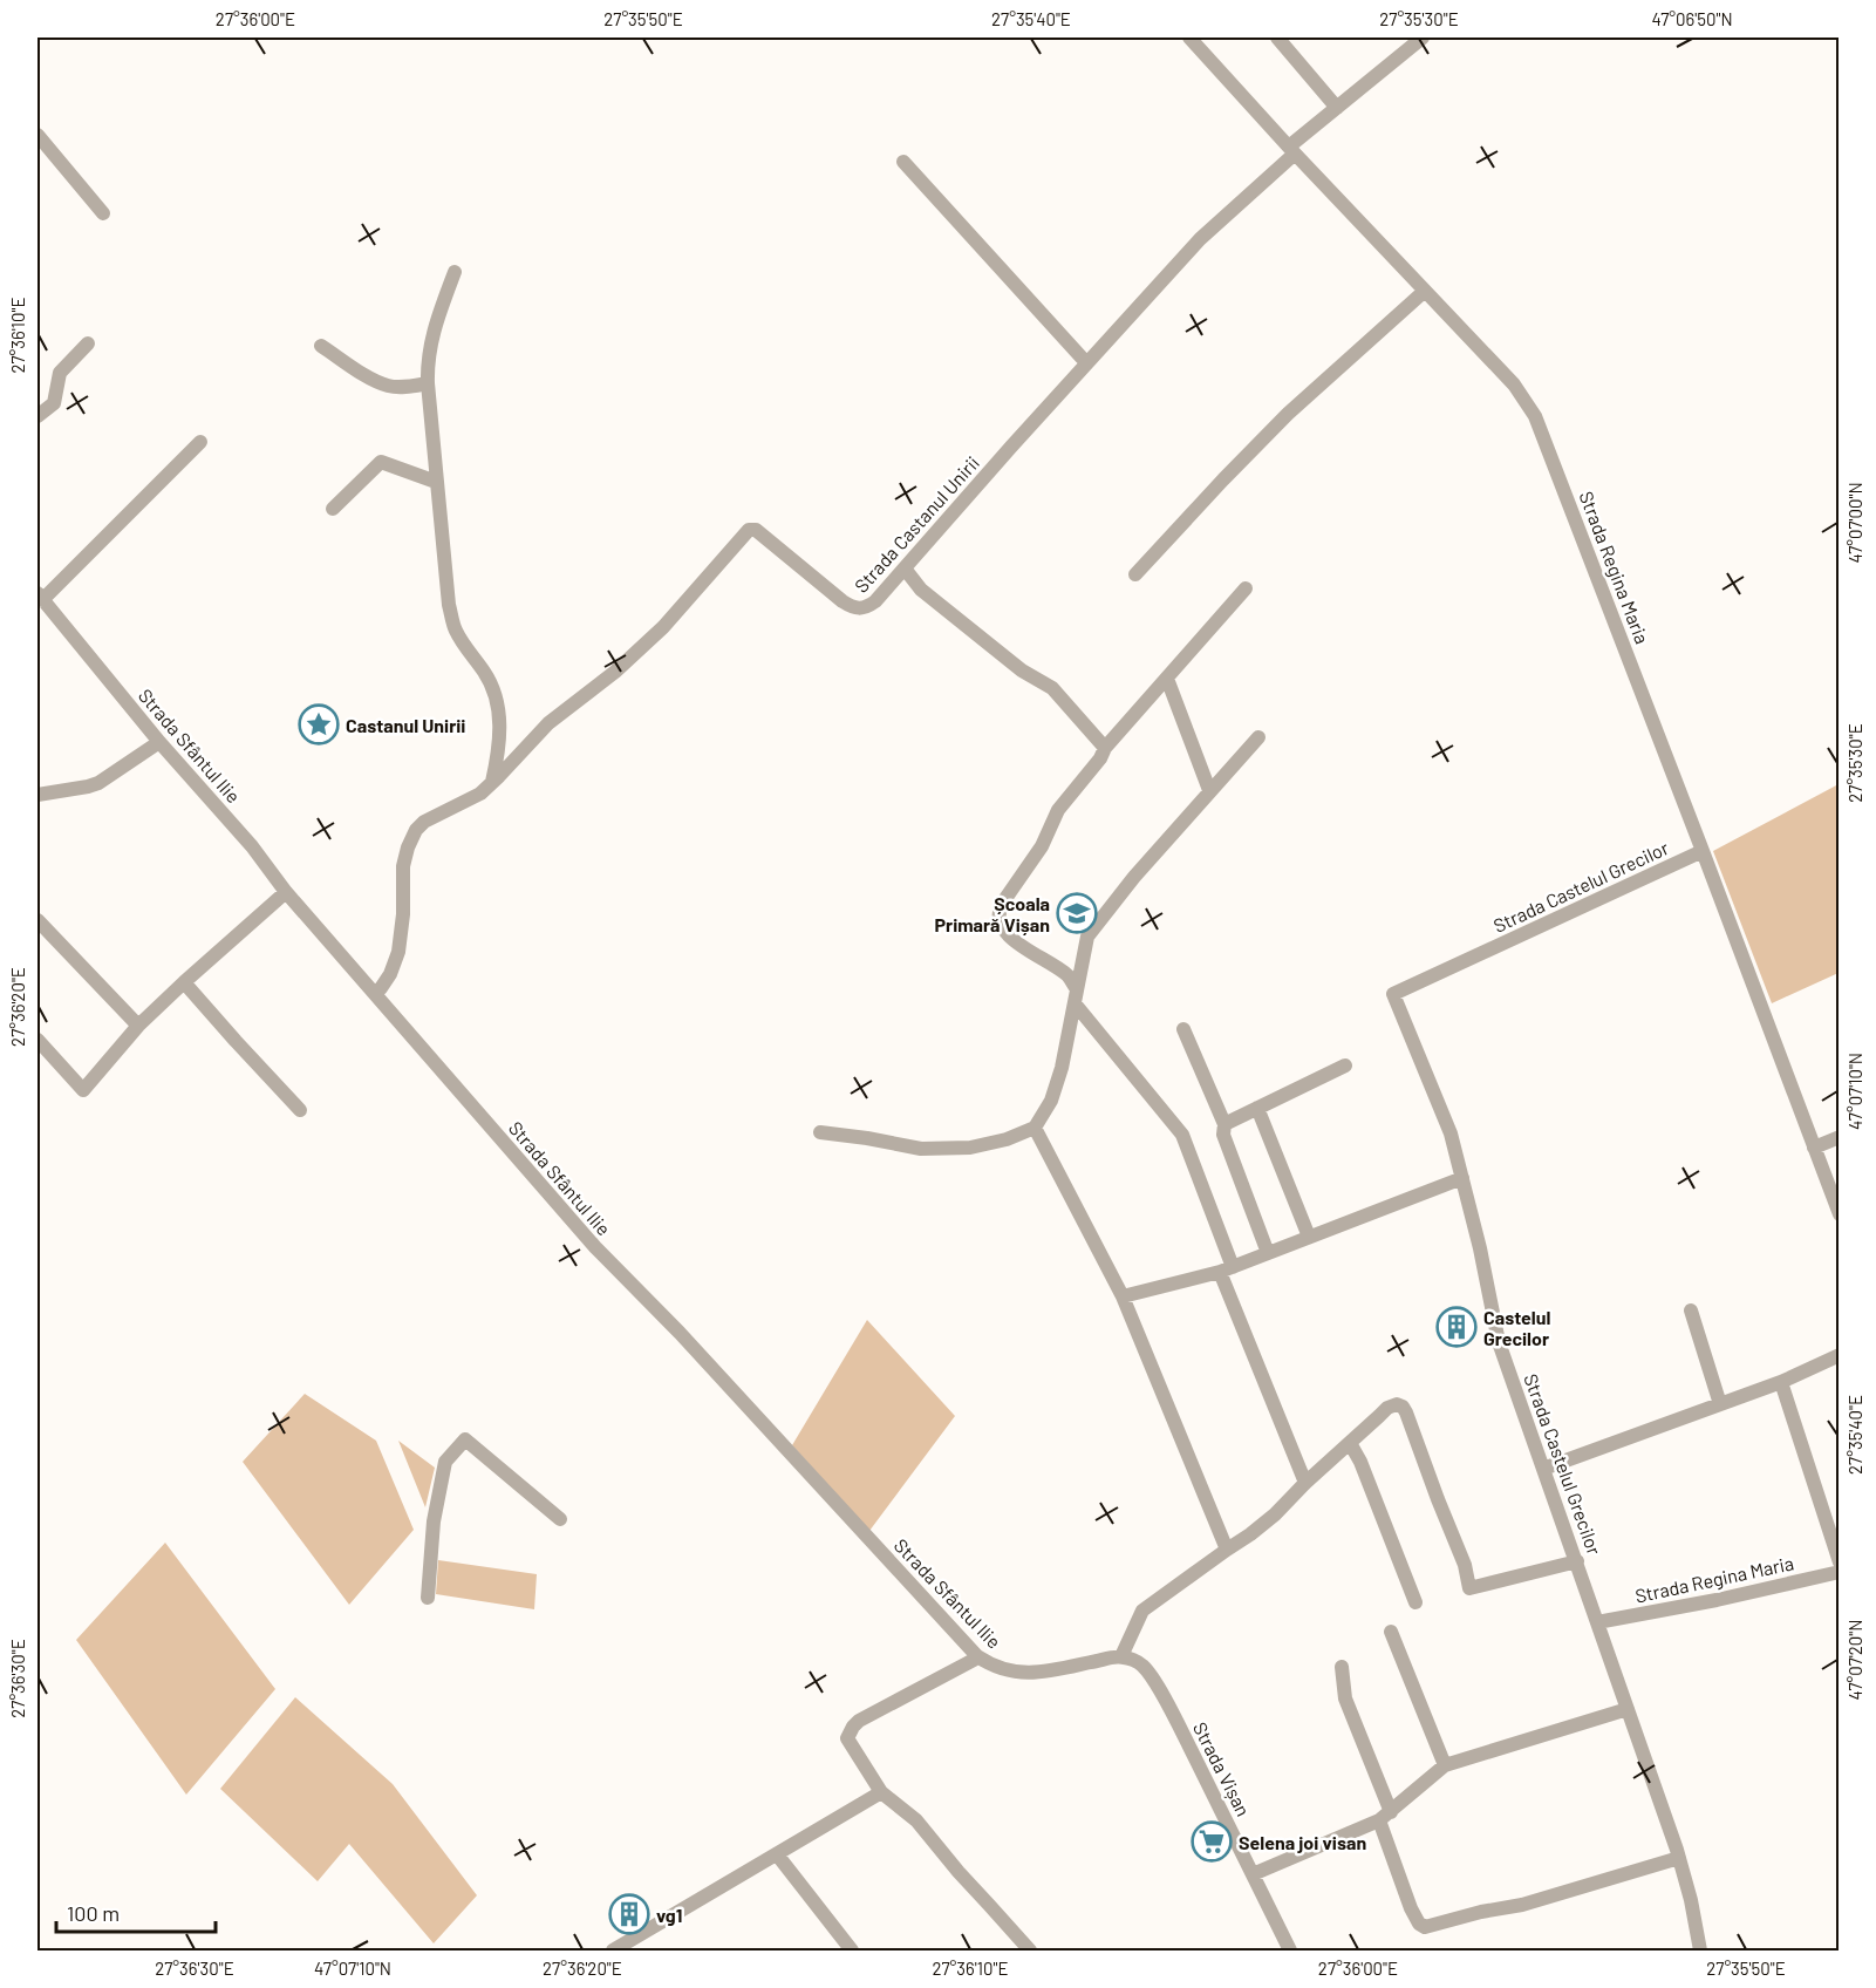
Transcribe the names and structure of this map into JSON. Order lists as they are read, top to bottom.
{
  "streets": {
    "street": [
      "Strada Castanul Unirii",
      "Strada Regina Maria",
      "Strada Sfântul Ilie",
      "Strada Castelul Grecilor",
      "Strada Vișan"
    ]
  },
  "crossings": [
    ["Strada Castanul Unirii", "Strada Regina Maria"],
    ["Strada Castanul Unirii", "Strada Sfântul Ilie"],
    ["Strada Regina Maria", "Strada Castelul Grecilor"],
    ["Strada Sfântul Ilie", "Strada Vișan"]
  ],
  "places": {
    "place": ["Castanul Unirii"],
    "school or university": ["Școala Primară Vișan"],
    "building": ["Castelul Grecilor", "vg1"],
    "supermarket": ["Selena joi visan"]
  },
  "scale_bar": "100 m",
  "coordinates": [
    "27°36'00\"E",
    "27°35'50\"E",
    "27°35'40\"E",
    "27°35'30\"E",
    "47°06'50\"N",
    "27°36'10\"E",
    "47°07'00\"N",
    "27°36'20\"E",
    "47°07'10\"N",
    "47°07'20\"N",
    "27°36'30\"E"
  ]
}
